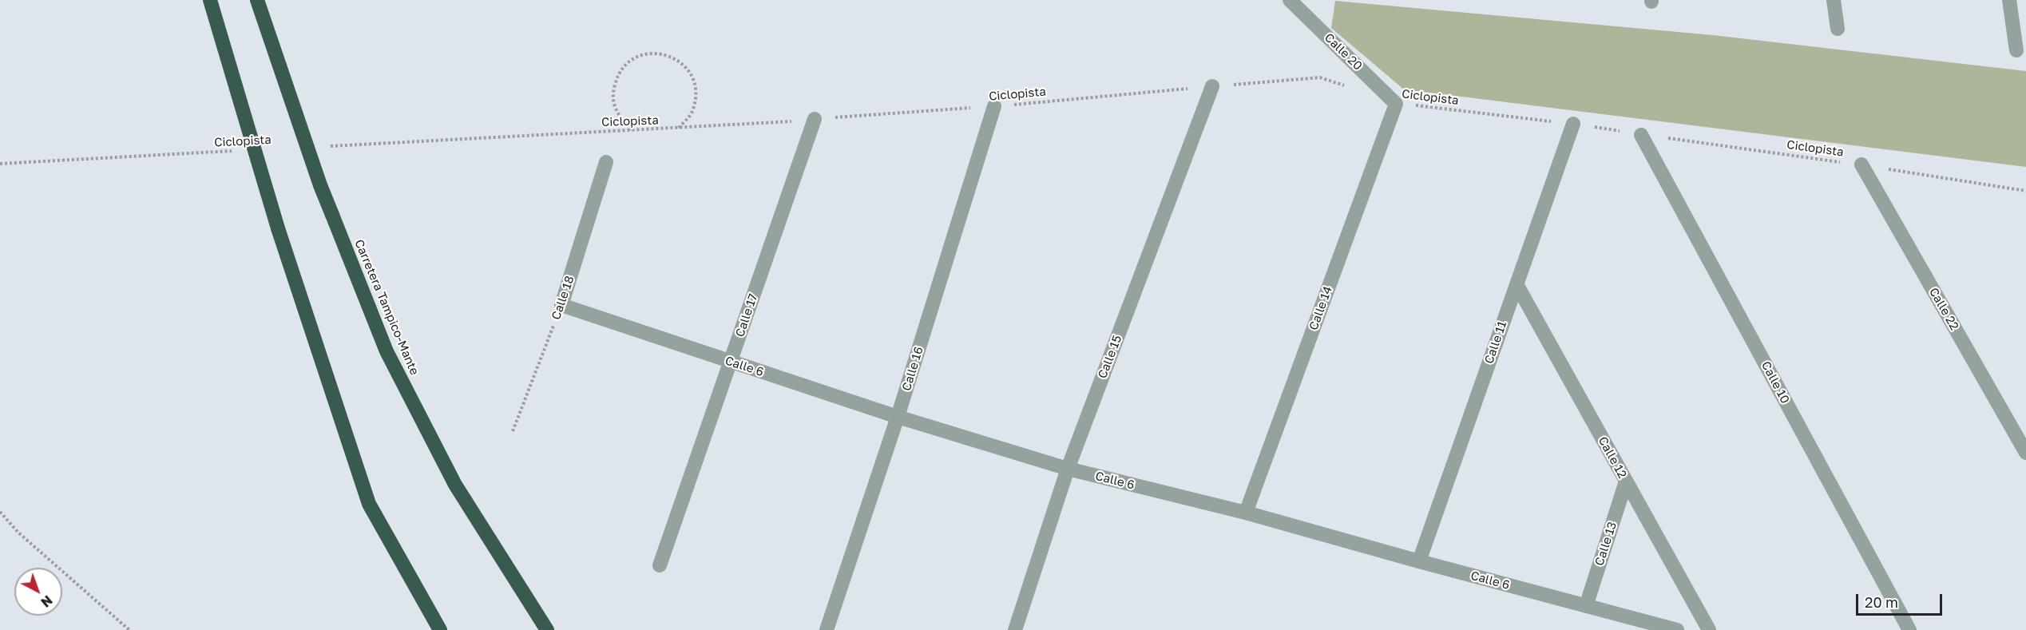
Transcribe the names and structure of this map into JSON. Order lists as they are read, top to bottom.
{
  "streets": {
    "highway": ["Carretera Tampico-Mante"],
    "street": [
      "Calle 20",
      "Calle 18",
      "Calle 14",
      "Calle 22",
      "Calle 17",
      "Calle 11",
      "Calle 15",
      "Calle 6",
      "Calle 16",
      "Calle 10",
      "Calle 12",
      "Calle 13"
    ],
    "path": ["Ciclopista"]
  },
  "crossings": [
    ["Calle 20", "Ciclopista"],
    ["Calle 20", "Calle 14"],
    ["Ciclopista", "Calle 14"],
    ["Ciclopista", "Calle 22"],
    ["Ciclopista", "Calle 17"],
    ["Ciclopista", "Calle 11"],
    ["Ciclopista", "Calle 15"],
    ["Ciclopista", "Calle 16"],
    ["Ciclopista", "Calle 10"],
    ["Calle 18", "Calle 6"],
    ["Calle 14", "Calle 6"],
    ["Calle 17", "Calle 6"],
    ["Calle 11", "Calle 6"],
    ["Calle 11", "Calle 12"],
    ["Calle 15", "Calle 6"],
    ["Calle 6", "Calle 16"],
    ["Calle 6", "Calle 13"],
    ["Calle 12", "Calle 13"]
  ],
  "scale_bar": "20 m",
  "north": "bottom right"
}
